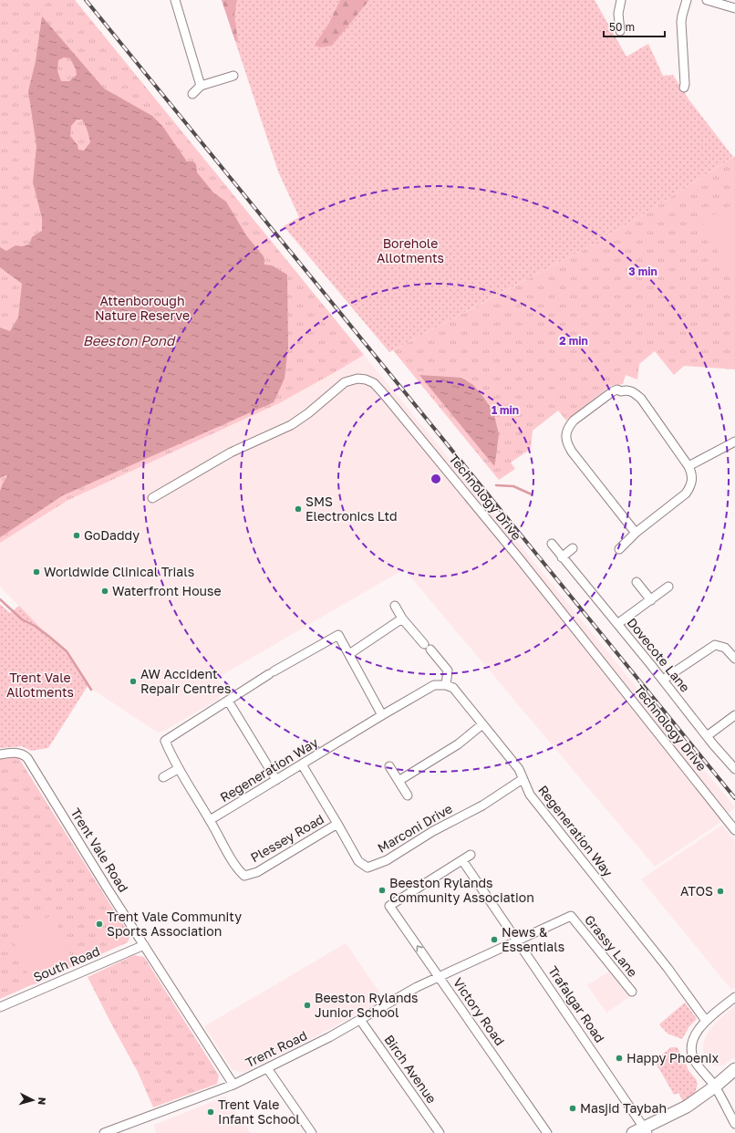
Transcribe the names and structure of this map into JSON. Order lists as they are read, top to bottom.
{
  "streets": {
    "street": [
      "Technology Drive",
      "Dovecote Lane",
      "Regeneration Way",
      "Marconi Drive",
      "Plessey Road",
      "Trent Vale Road",
      "Grassy Lane",
      "South Road",
      "Trafalgar Road",
      "Victory Road",
      "Trent Road",
      "Birch Avenue"
    ]
  },
  "crossings": [
    ["Regeneration Way", "Marconi Drive"],
    ["Regeneration Way", "Plessey Road"],
    ["Marconi Drive", "Plessey Road"],
    ["Trent Vale Road", "South Road"],
    ["Trent Vale Road", "Trent Road"],
    ["Grassy Lane", "Trent Road"],
    ["Trafalgar Road", "Victory Road"],
    ["Trafalgar Road", "Trent Road"],
    ["Victory Road", "Trent Road"],
    ["Trent Road", "Birch Avenue"]
  ],
  "water": ["Beeston Pond"],
  "parks": ["Borehole Allotments", "Attenborough Nature Reserve", "Trent Vale Allotments"],
  "places": [
    "SMS Electronics Ltd",
    "GoDaddy",
    "Worldwide Clinical Trials",
    "Waterfront House",
    "AW Accident Repair Centres",
    "Beeston Rylands Community Association",
    "ATOS",
    "Trent Vale Community Sports Association",
    "News & Essentials",
    "Beeston Rylands Junior School",
    "Happy Phoenix",
    "Masjid Taybah",
    "Trent Vale Infant School"
  ],
  "scale_bar": "50 m",
  "north": "right",
  "rings": ["3 min", "2 min", "1 min"]
}
